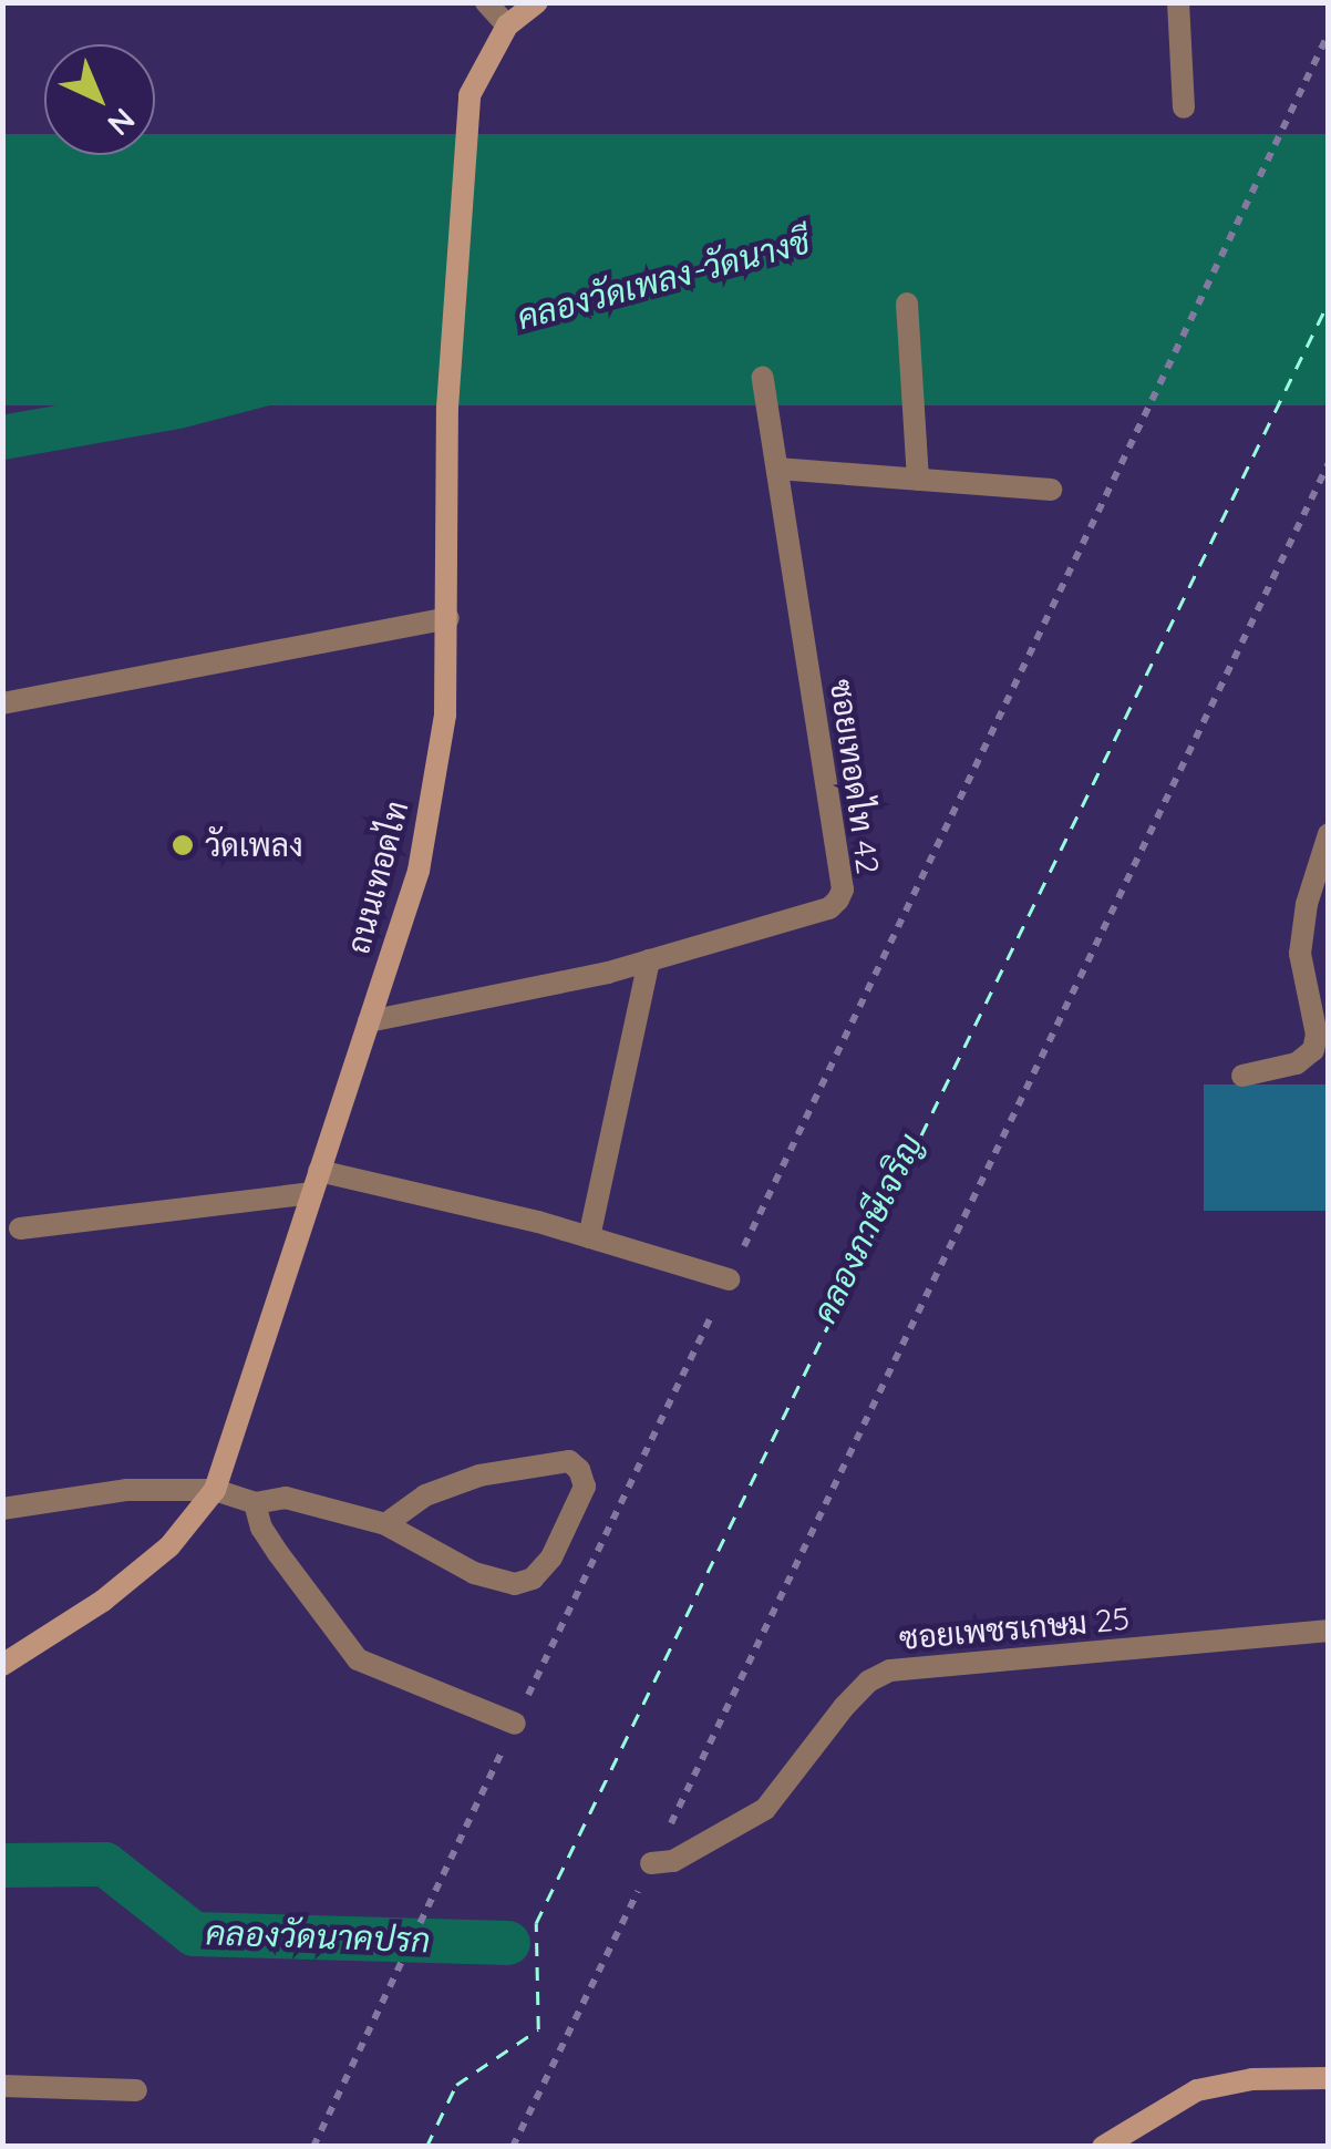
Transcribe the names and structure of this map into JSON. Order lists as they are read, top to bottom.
{
  "streets": {
    "main road": ["ถนนเทอดไท"],
    "street": ["ซอยเทอดไท 42", "ซอยเพชรเกษม 25"]
  },
  "crossings": [
    ["ซอยเทอดไท 42", "ถนนเทอดไท"]
  ],
  "water": ["คลองวัดเพลง-วัดนางชี", "คลองภาษีเจริญ", "คลองวัดนาคปรก"],
  "places": ["วัดเพลง"],
  "north": "bottom right"
}
